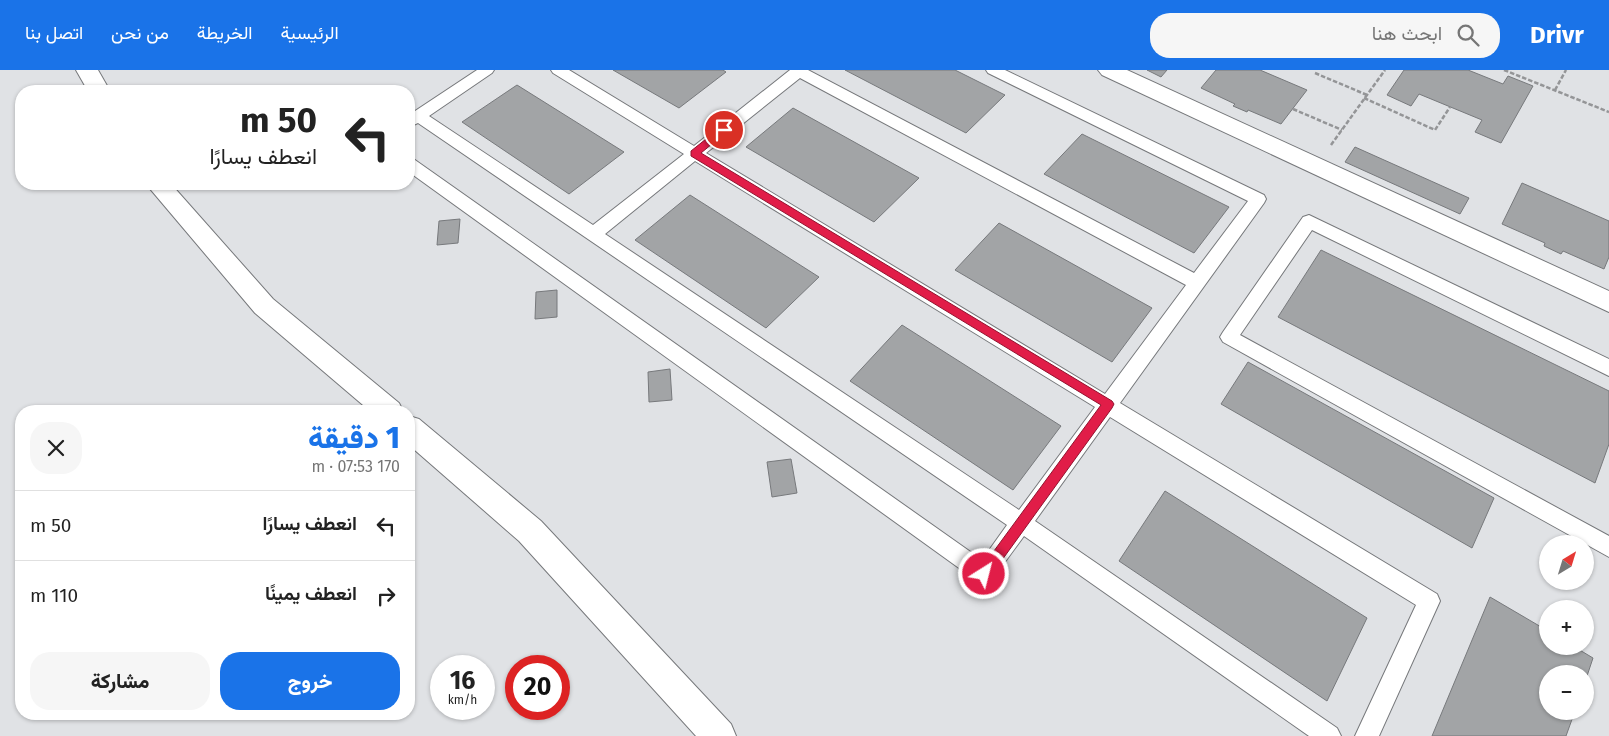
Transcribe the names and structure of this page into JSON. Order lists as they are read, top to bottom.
{
  "north": "top right",
  "page": {
    "header": "Drivr",
    "search": "ابحث هنا",
    "nav": [
      "الرئيسية",
      "الخريطة",
      "من نحن",
      "اتصل بنا"
    ],
    "turn": ["50 m", "انعطف يسارًا"],
    "heading": ["1 دقيقة", "170 m · 07:53"],
    "list": [
      {
        "name": "انعطف يسارًا",
        "value": "50 m"
      },
      {
        "name": "انعطف يمينًا",
        "value": "110 m"
      }
    ],
    "map_buttons": ["+", "−"],
    "buttons": ["خروج", "مشاركة"],
    "speed": "16 km/h",
    "limit": "20"
  }
}
